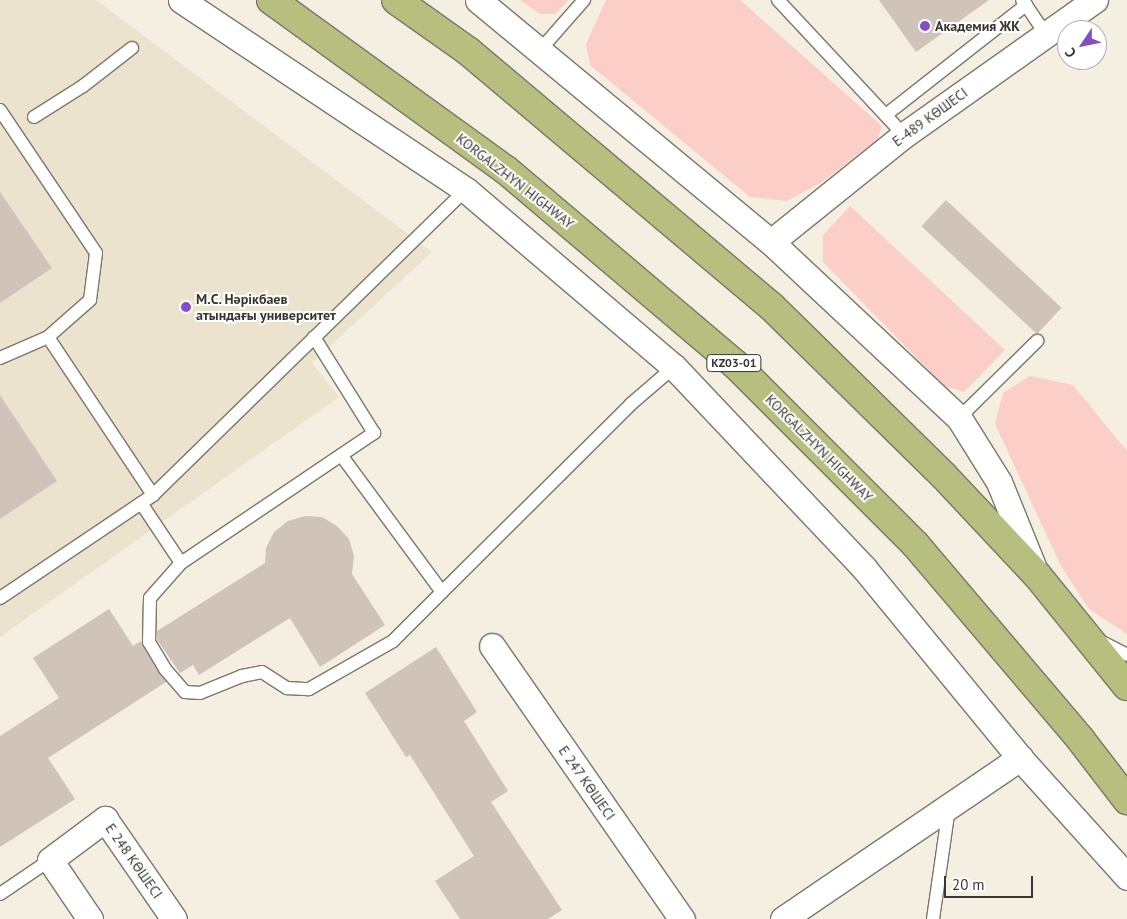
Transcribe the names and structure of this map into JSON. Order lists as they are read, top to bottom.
{
  "streets": {
    "main road": ["KORGALZHYN HIGHWAY", "KZ03-01"],
    "street": ["Е-489 КӨШЕСІ", "Е 247 КӨШЕСІ", "Е 248 КӨШЕСІ"]
  },
  "places": ["Академия ЖК", "М.С. Нәрікбаев атындағы университет"],
  "scale_bar": "20 m",
  "north": "bottom left"
}
